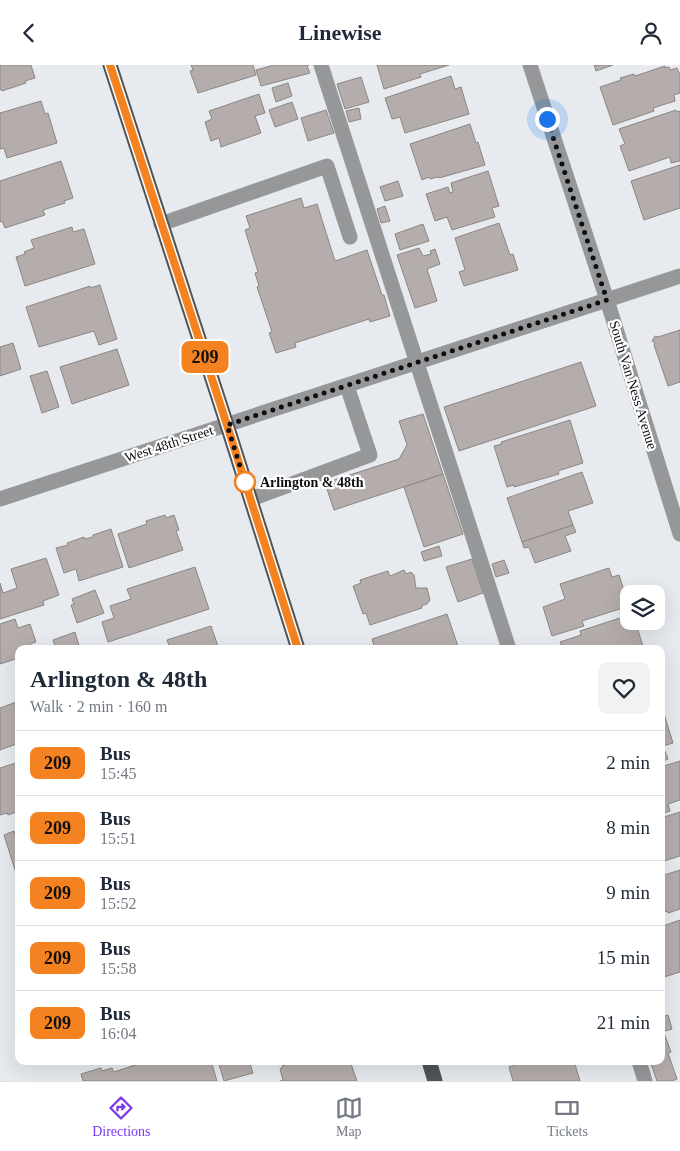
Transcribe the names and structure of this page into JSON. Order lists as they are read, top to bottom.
{
  "streets": {
    "street": ["South Van Ness Avenue", "West 48th Street"]
  },
  "crossings": [
    ["South Van Ness Avenue", "West 48th Street"]
  ],
  "places": ["Arlington & 48th"],
  "lines": ["bus line 209"],
  "page": {
    "header": "Linewise",
    "on_map": "209",
    "heading": ["Arlington & 48th", "Walk · 2 min · 160 m"],
    "list": [
      {
        "mark": "209",
        "name": "Bus",
        "note": "15:45",
        "value": "2 min"
      },
      {
        "mark": "209",
        "name": "Bus",
        "note": "15:51",
        "value": "8 min"
      },
      {
        "mark": "209",
        "name": "Bus",
        "note": "15:52",
        "value": "9 min"
      },
      {
        "mark": "209",
        "name": "Bus",
        "note": "15:58",
        "value": "15 min"
      },
      {
        "mark": "209",
        "name": "Bus",
        "note": "16:04",
        "value": "21 min"
      }
    ],
    "tabs": ["Directions", "Map", "Tickets"]
  }
}
